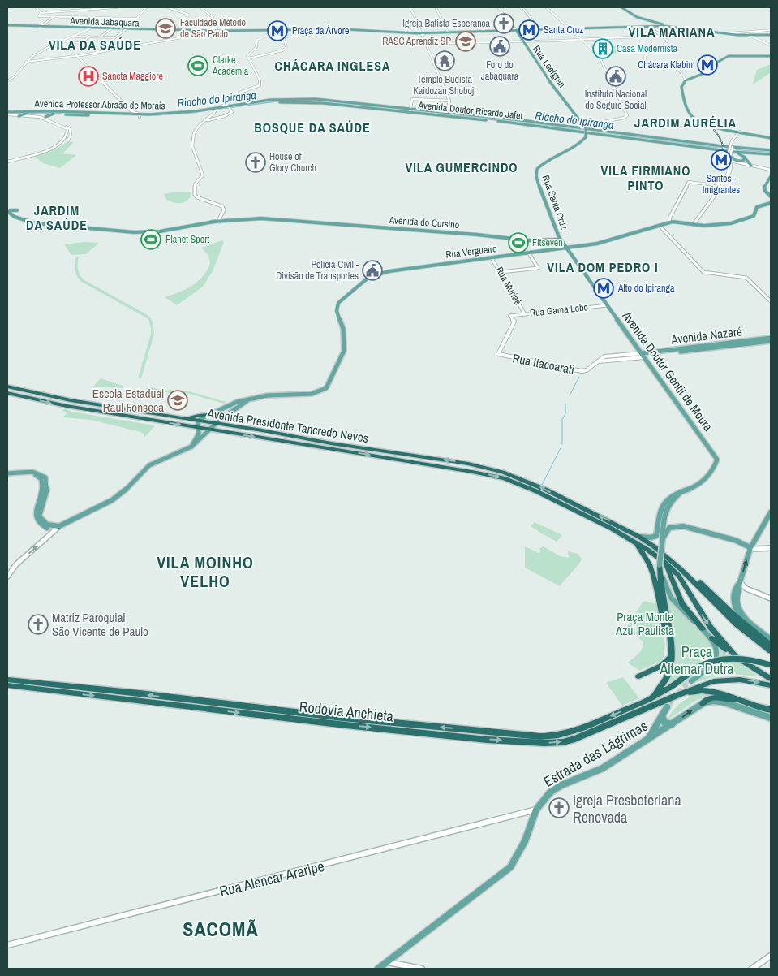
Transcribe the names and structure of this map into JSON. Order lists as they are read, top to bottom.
{
  "streets": {
    "highway": ["Avenida Presidente Tancredo Neves", "Rodovia Anchieta"],
    "main road": [
      "Avenida Jabaquara",
      "Rua Loefgren",
      "Avenida Professor Abraão de Morais",
      "Avenida Doutor Ricardo Jafet",
      "Rua Santa Cruz",
      "Avenida do Cursino",
      "Rua Vergueiro",
      "Avenida Nazaré",
      "Avenida Doutor Gentil de Moura",
      "Estrada das Lágrimas"
    ],
    "street": [
      "Rua Muriaé",
      "Rua Gama Lobo",
      "Rua Itacoarati",
      "Rua Alencar Araripe"
    ]
  },
  "crossings": [
    ["Avenida Jabaquara", "Rua Loefgren"],
    ["Rua Loefgren", "Rua Santa Cruz"],
    ["Avenida Professor Abraão de Morais", "Avenida Doutor Ricardo Jafet"],
    ["Rua Santa Cruz", "Avenida do Cursino"],
    ["Rua Santa Cruz", "Rua Vergueiro"],
    ["Rua Santa Cruz", "Avenida Doutor Gentil de Moura"],
    ["Rua Vergueiro", "Rua Muriaé"],
    ["Rua Vergueiro", "Avenida Doutor Gentil de Moura"],
    ["Rua Vergueiro", "Avenida Presidente Tancredo Neves"],
    ["Rua Muriaé", "Rua Gama Lobo"],
    ["Rua Gama Lobo", "Rua Itacoarati"],
    ["Rua Gama Lobo", "Avenida Doutor Gentil de Moura"],
    ["Avenida Nazaré", "Rua Itacoarati"],
    ["Avenida Nazaré", "Avenida Doutor Gentil de Moura"],
    ["Estrada das Lágrimas", "Rua Alencar Araripe"]
  ],
  "districts": [
    "VILA MARIANA",
    "VILA DA SAÚDE",
    "CHÁCARA INGLESA",
    "JARDIM AURÉLIA",
    "BOSQUE DA SAÚDE",
    "VILA GUMERCINDO",
    "VILA FIRMIANO PINTO",
    "JARDIM DA SAÚDE",
    "VILA DOM PEDRO I",
    "VILA MOINHO VELHO",
    "SACOMÃ"
  ],
  "water": ["Riacho do Ipiranga"],
  "parks": ["Praça Monte Azul Paulista", "Praça Altemar Dutra"],
  "places": {
    "church": [
      "Igreja Batista Esperança",
      "House of Glory Church",
      "Matriz Paroquial São Vicente de Paulo",
      "Igreja Presbeteriana Renovada"
    ],
    "school or university": ["Faculdade Método de São Paulo", "RASC Aprendiz SP", "Escola Estadual Raul Fonseca"],
    "metro station": [
      "Santa Cruz",
      "Praça da Árvore",
      "Chácara Klabin",
      "Santos - Imigrantes",
      "Alto do Ipiranga"
    ],
    "public building": ["Foro do Jabaquara", "Instituto Nacional do Seguro Social", "Policia Cívil - Divisão de Transportes"],
    "building": ["Casa Modernista"],
    "temple": ["Templo Budista Kaidozan Shoboji"],
    "sports": ["Clarke Academia", "Planet Sport", "Fitseven"],
    "hospital": ["Sancta Maggiore"]
  }
}
